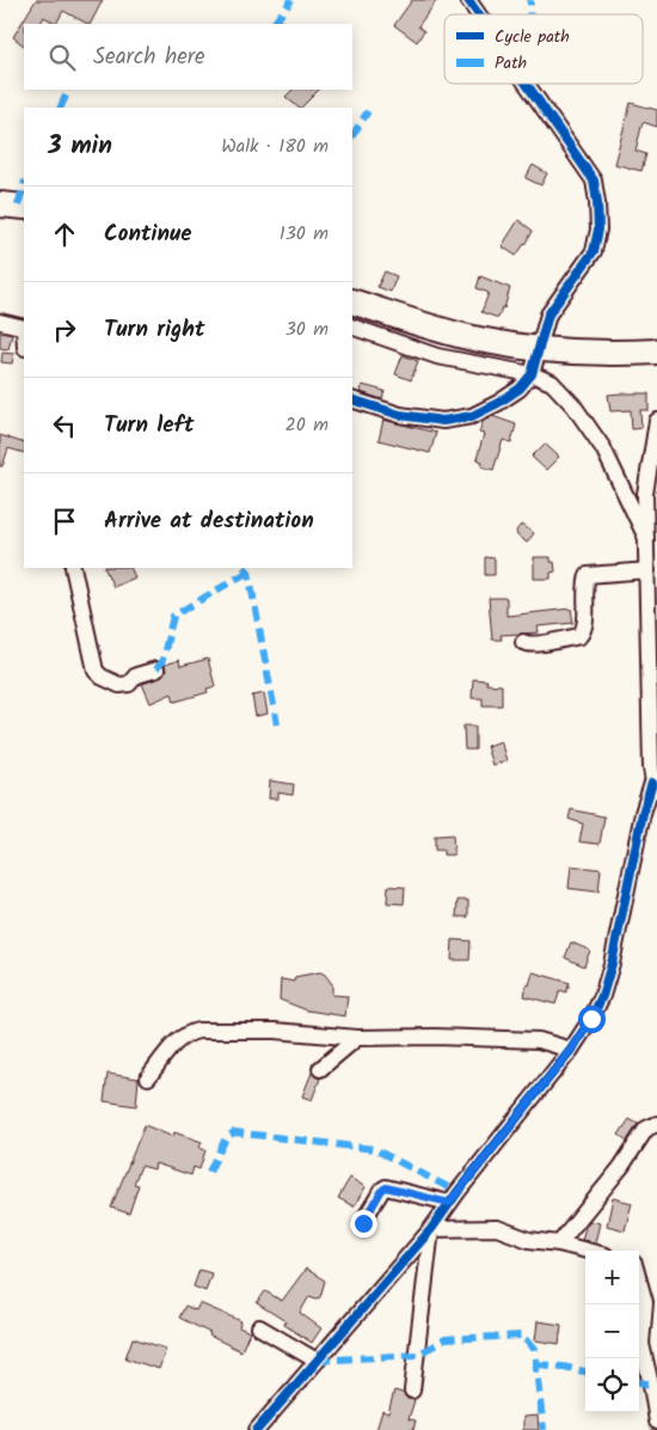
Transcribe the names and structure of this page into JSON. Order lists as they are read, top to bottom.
{
  "legend": ["Cycle path", "Path"],
  "page": {
    "search": "Search here",
    "heading": ["3 min", "Walk · 180 m"],
    "list": [
      ["Continue", "130 m"],
      ["Turn right", "30 m"],
      ["Turn left", "20 m"],
      "Arrive at destination"
    ],
    "map_buttons": ["+", "−"]
  }
}
